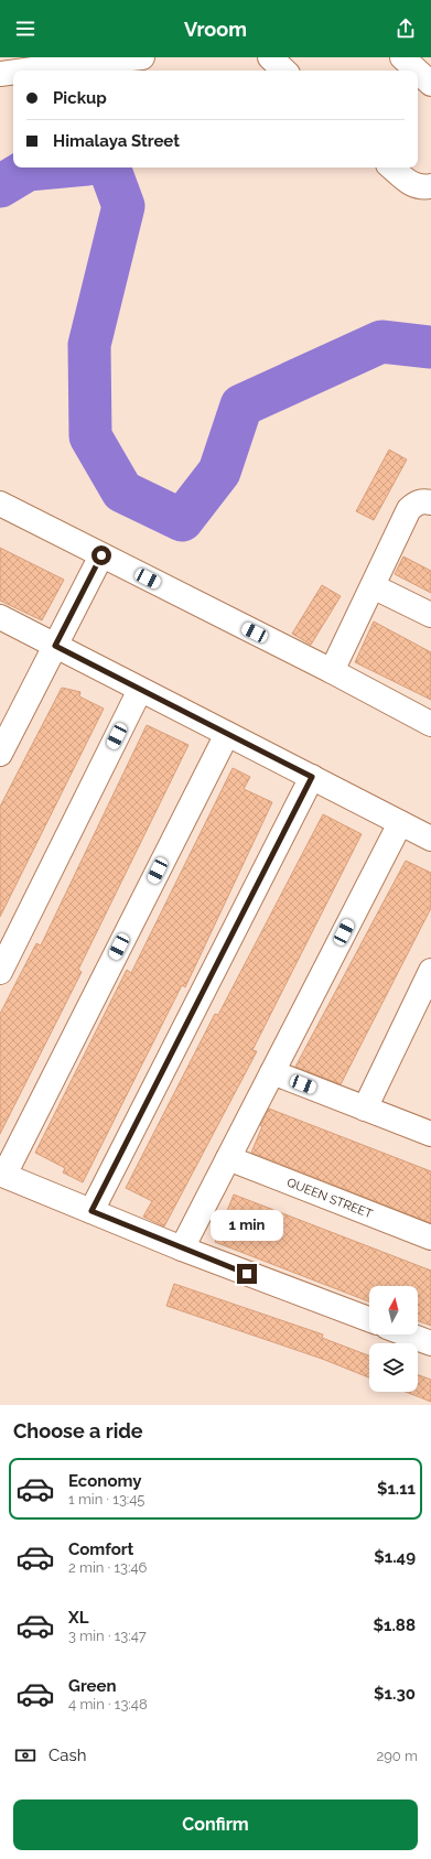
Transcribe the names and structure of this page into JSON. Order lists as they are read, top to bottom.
{
  "streets": {
    "street": ["QUEEN STREET"]
  },
  "north": "top",
  "page": {
    "header": "Vroom",
    "banner": ["Pickup", "Himalaya Street"],
    "bubble": "1 min",
    "heading": "Choose a ride",
    "list": [
      {
        "name": "Economy",
        "note": "1 min · 13:45",
        "value": "$1.11"
      },
      {
        "name": "Comfort",
        "note": "2 min · 13:46",
        "value": "$1.49"
      },
      {
        "name": "XL",
        "note": "3 min · 13:47",
        "value": "$1.88"
      },
      {
        "name": "Green",
        "note": "4 min · 13:48",
        "value": "$1.30"
      }
    ],
    "pay": ["Cash", "290 m"],
    "buttons": "Confirm"
  }
}
